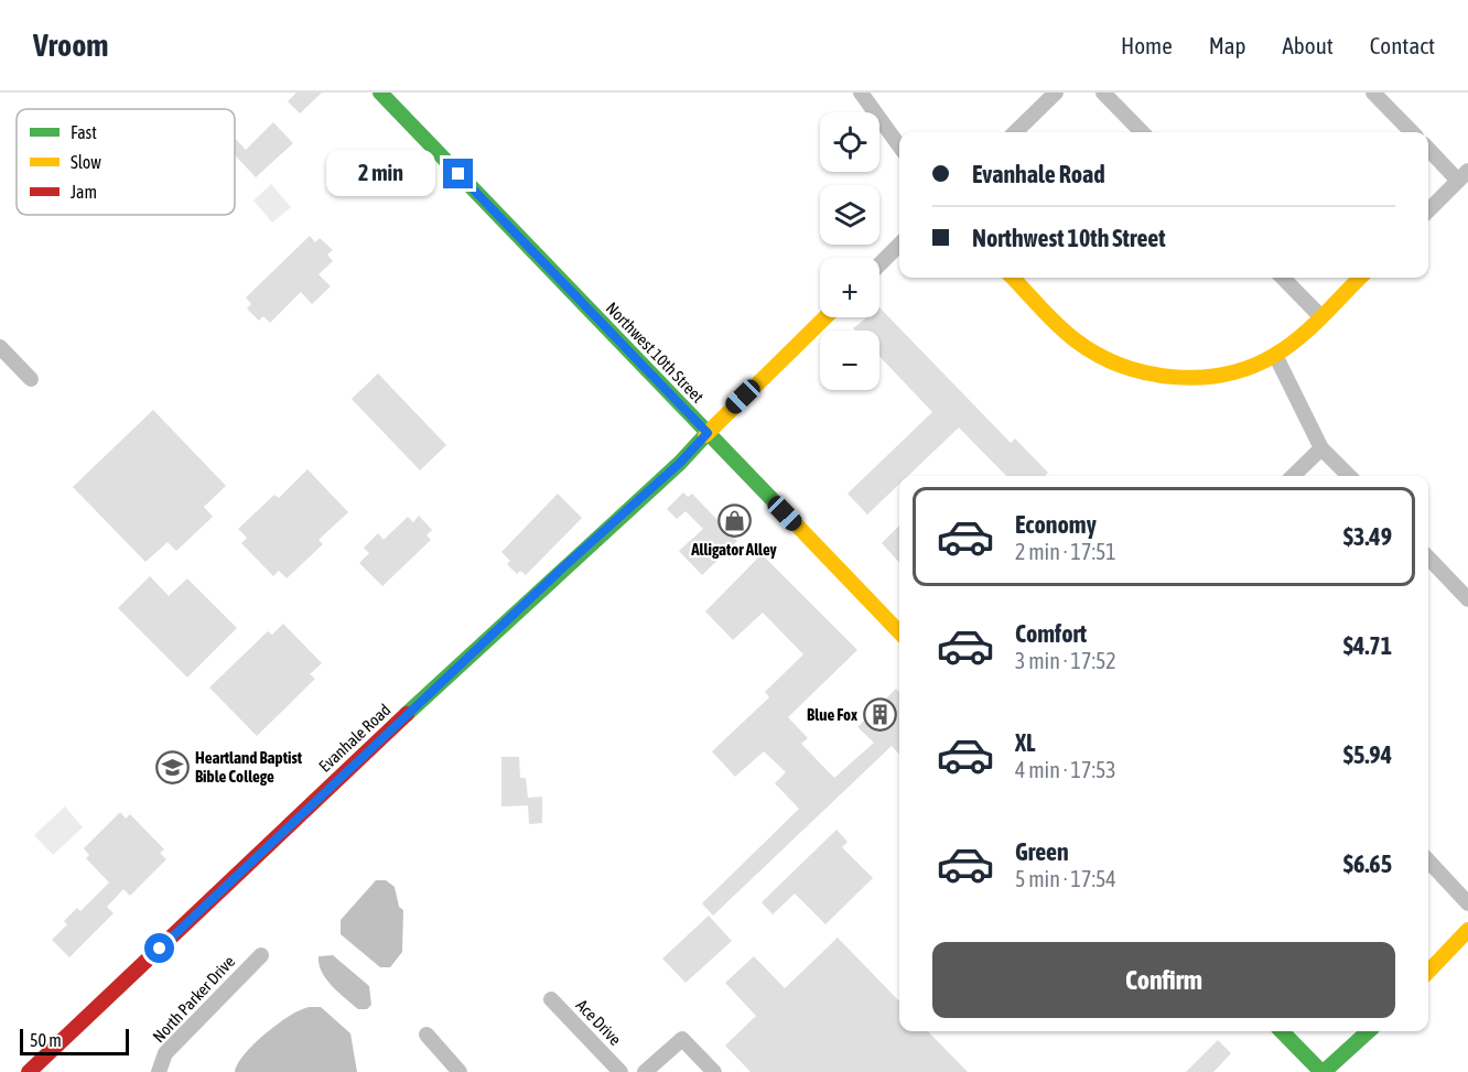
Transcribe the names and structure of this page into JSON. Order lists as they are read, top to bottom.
{
  "streets": {
    "street": [
      "Northwest 10th Street",
      "Evanhale Road",
      "North Parker Drive",
      "Ace Drive"
    ]
  },
  "crossings": [
    ["Northwest 10th Street", "Evanhale Road"]
  ],
  "places": {
    "shop": ["Alligator Alley"],
    "building": ["Blue Fox"],
    "school or university": ["Heartland Baptist Bible College"]
  },
  "legend": ["Fast", "Slow", "Jam"],
  "scale_bar": "50 m",
  "page": {
    "header": "Vroom",
    "nav": [
      "Home",
      "Map",
      "About",
      "Contact"
    ],
    "map_buttons": ["+", "−"],
    "banner": ["Evanhale Road", "Northwest 10th Street"],
    "bubble": "2 min",
    "list": [
      {
        "name": "Economy",
        "note": "2 min · 17:51",
        "value": "$3.49"
      },
      {
        "name": "Comfort",
        "note": "3 min · 17:52",
        "value": "$4.71"
      },
      {
        "name": "XL",
        "note": "4 min · 17:53",
        "value": "$5.94"
      },
      {
        "name": "Green",
        "note": "5 min · 17:54",
        "value": "$6.65"
      }
    ],
    "buttons": "Confirm",
    "scale": "50 m"
  }
}
